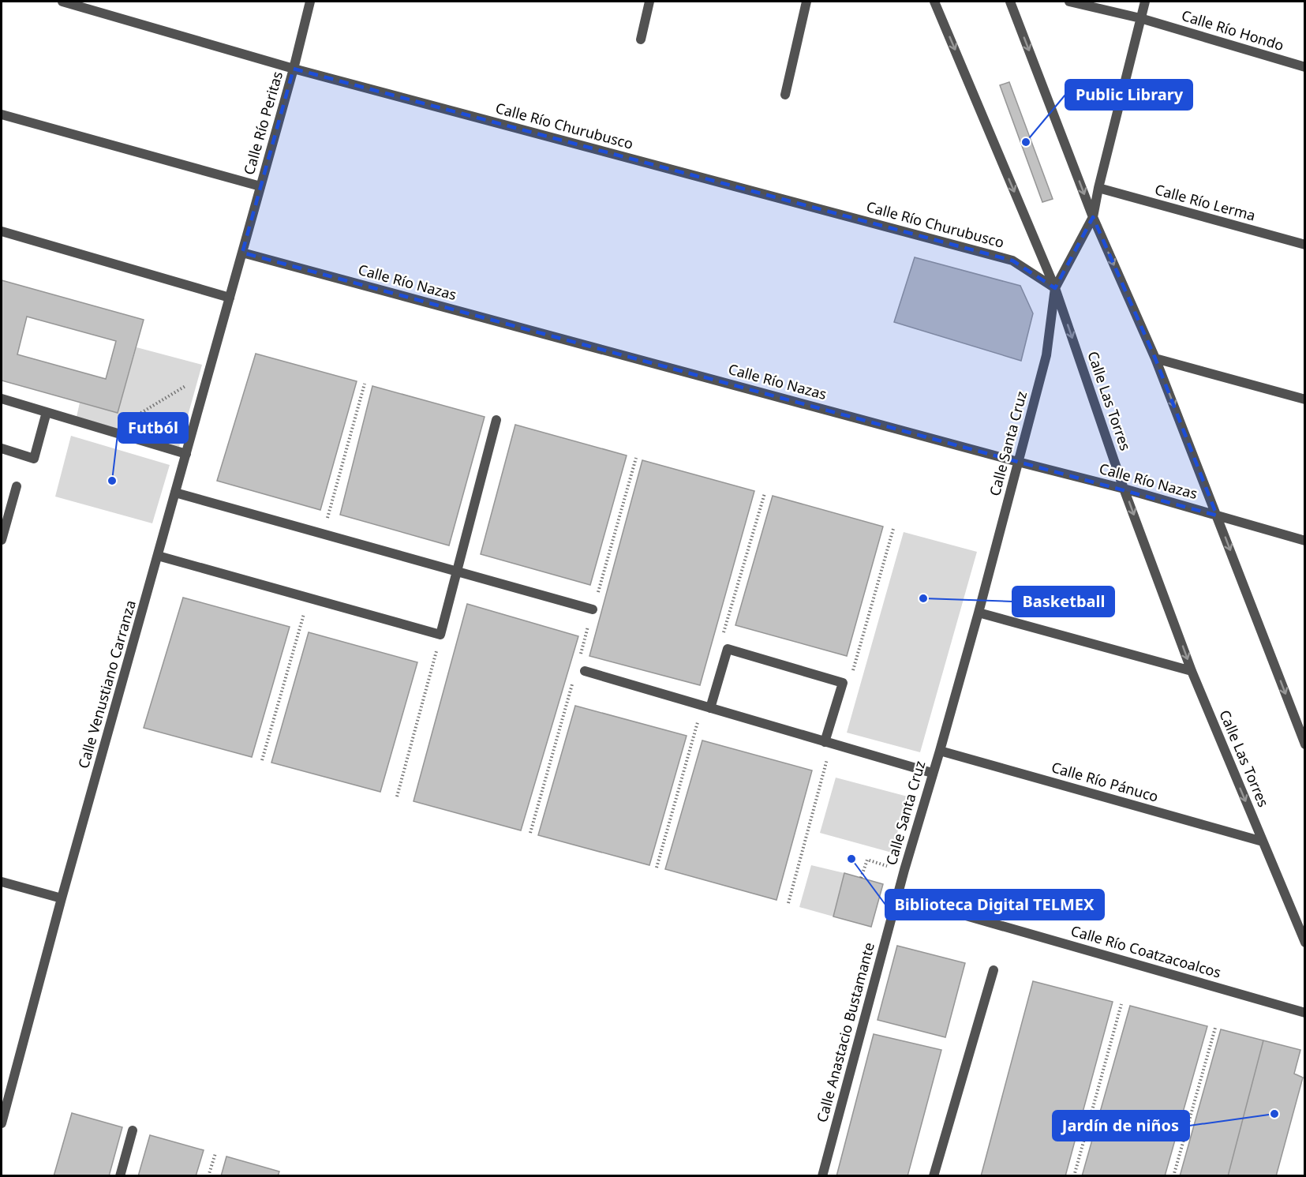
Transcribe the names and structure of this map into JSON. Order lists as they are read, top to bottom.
{
  "streets": {
    "street": [
      "Calle Río Hondo",
      "Calle Río Peritas",
      "Calle Río Churubusco",
      "Calle Río Lerma",
      "Calle Río Nazas",
      "Calle Las Torres",
      "Calle Santa Cruz",
      "Calle Venustiano Carranza",
      "Calle Río Pánuco",
      "Calle Río Coatzacoalcos",
      "Calle Anastacio Bustamante"
    ]
  },
  "crossings": [
    ["Calle Río Hondo", "Calle Santa Cruz"],
    ["Calle Río Peritas", "Calle Río Churubusco"],
    ["Calle Río Peritas", "Calle Río Nazas"],
    ["Calle Río Peritas", "Calle Venustiano Carranza"],
    ["Calle Río Churubusco", "Calle Las Torres"],
    ["Calle Río Churubusco", "Calle Santa Cruz"],
    ["Calle Río Lerma", "Calle Santa Cruz"],
    ["Calle Río Nazas", "Calle Las Torres"],
    ["Calle Río Nazas", "Calle Santa Cruz"],
    ["Calle Río Nazas", "Calle Venustiano Carranza"],
    ["Calle Las Torres", "Calle Santa Cruz"],
    ["Calle Las Torres", "Calle Río Pánuco"],
    ["Calle Santa Cruz", "Calle Río Pánuco"],
    ["Calle Santa Cruz", "Calle Río Coatzacoalcos"],
    ["Calle Santa Cruz", "Calle Anastacio Bustamante"],
    ["Calle Río Coatzacoalcos", "Calle Anastacio Bustamante"]
  ],
  "places": [
    "Public Library",
    "Futból",
    "Basketball",
    "Biblioteca Digital TELMEX",
    "Jardín de niños"
  ]
}
